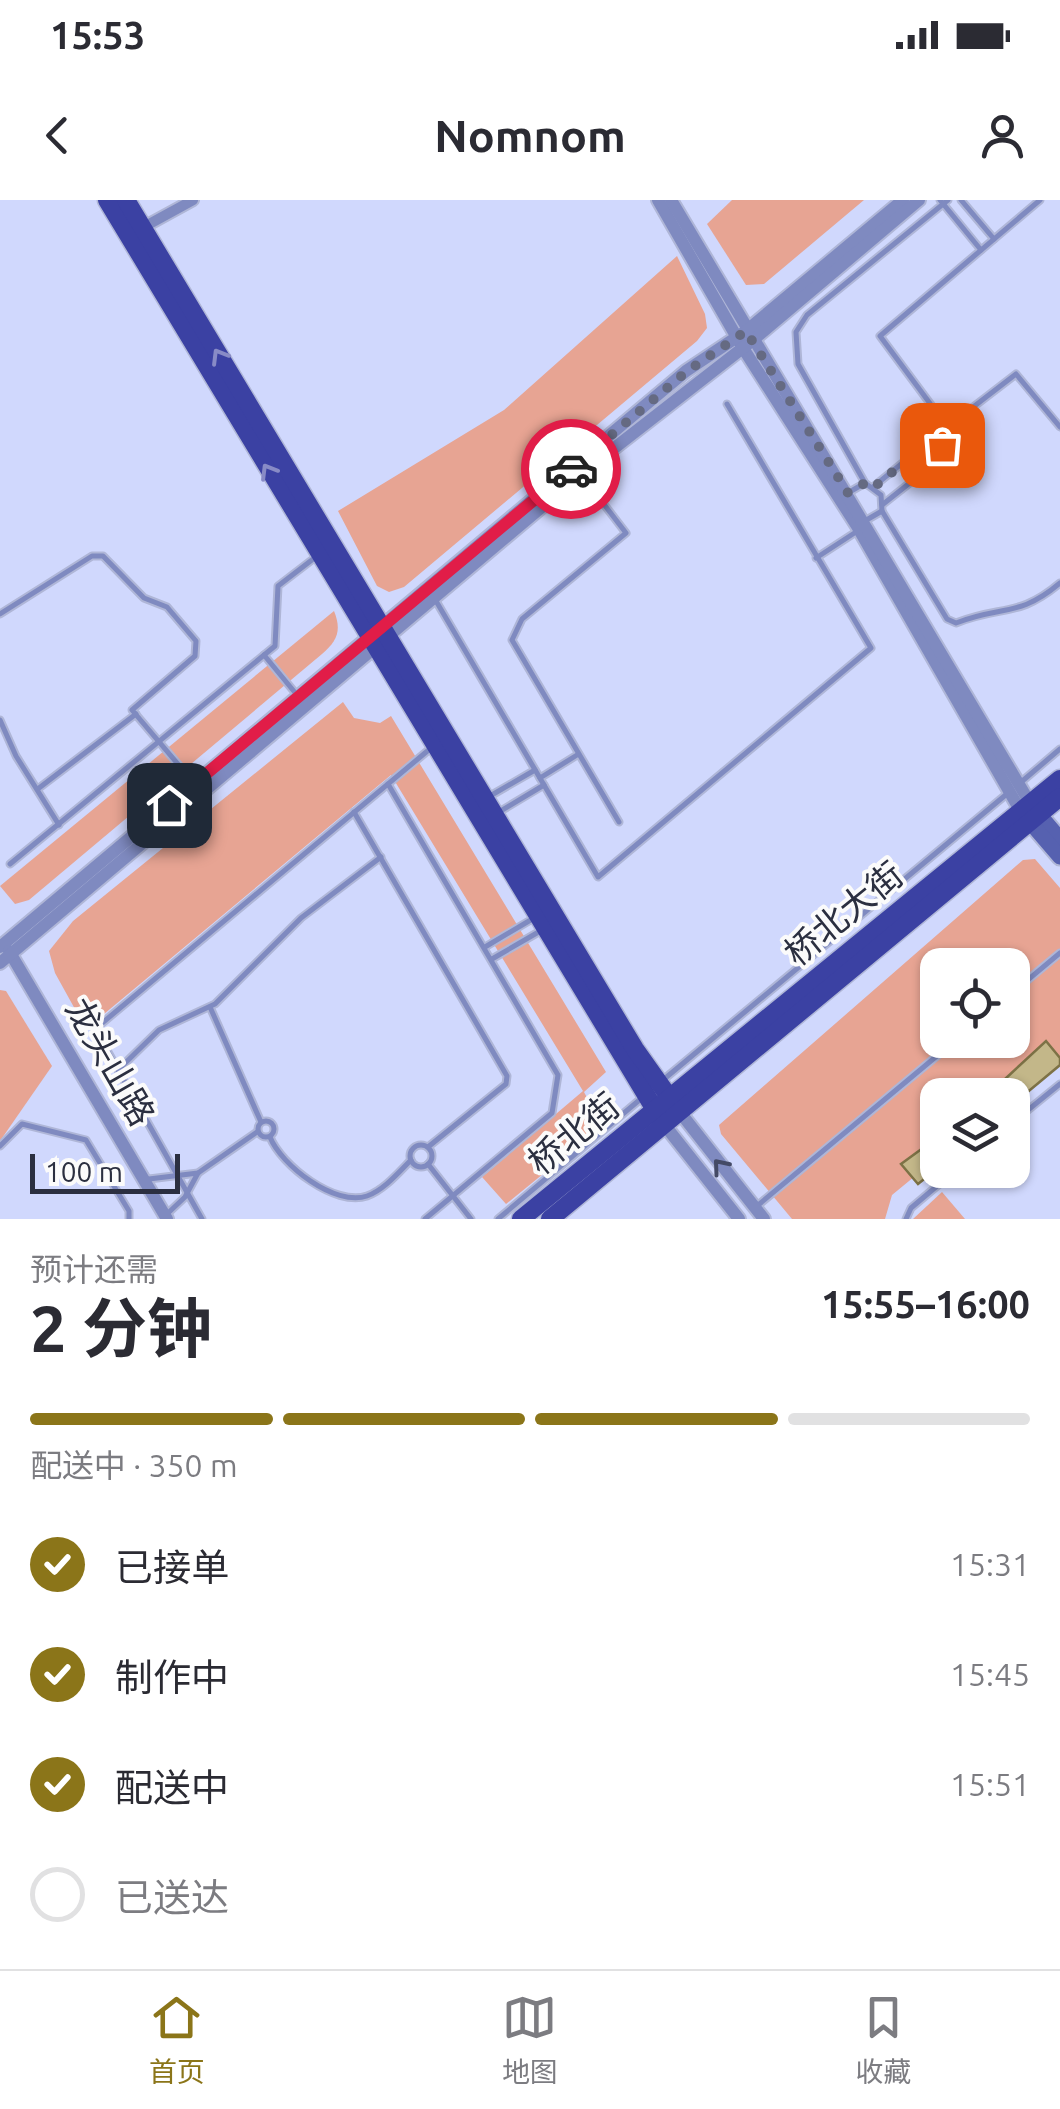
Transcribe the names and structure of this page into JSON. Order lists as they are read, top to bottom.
{
  "streets": {
    "main road": ["桥北大街", "桥北街"],
    "street": ["龙头山路"]
  },
  "crossings": [
    ["桥北大街", "桥北街"]
  ],
  "scale_bar": "100 m",
  "page": {
    "status": "15:53",
    "header": "Nomnom",
    "scale": "100 m",
    "heading": ["2 分钟", "预计还需", "15:55–16:00"],
    "bar": "配送中 · 350 m",
    "list": [
      ["已接单", "15:31"],
      ["制作中", "15:45"],
      ["配送中", "15:51"],
      "已送达"
    ],
    "tabs": ["首页", "地图", "收藏"]
  }
}
